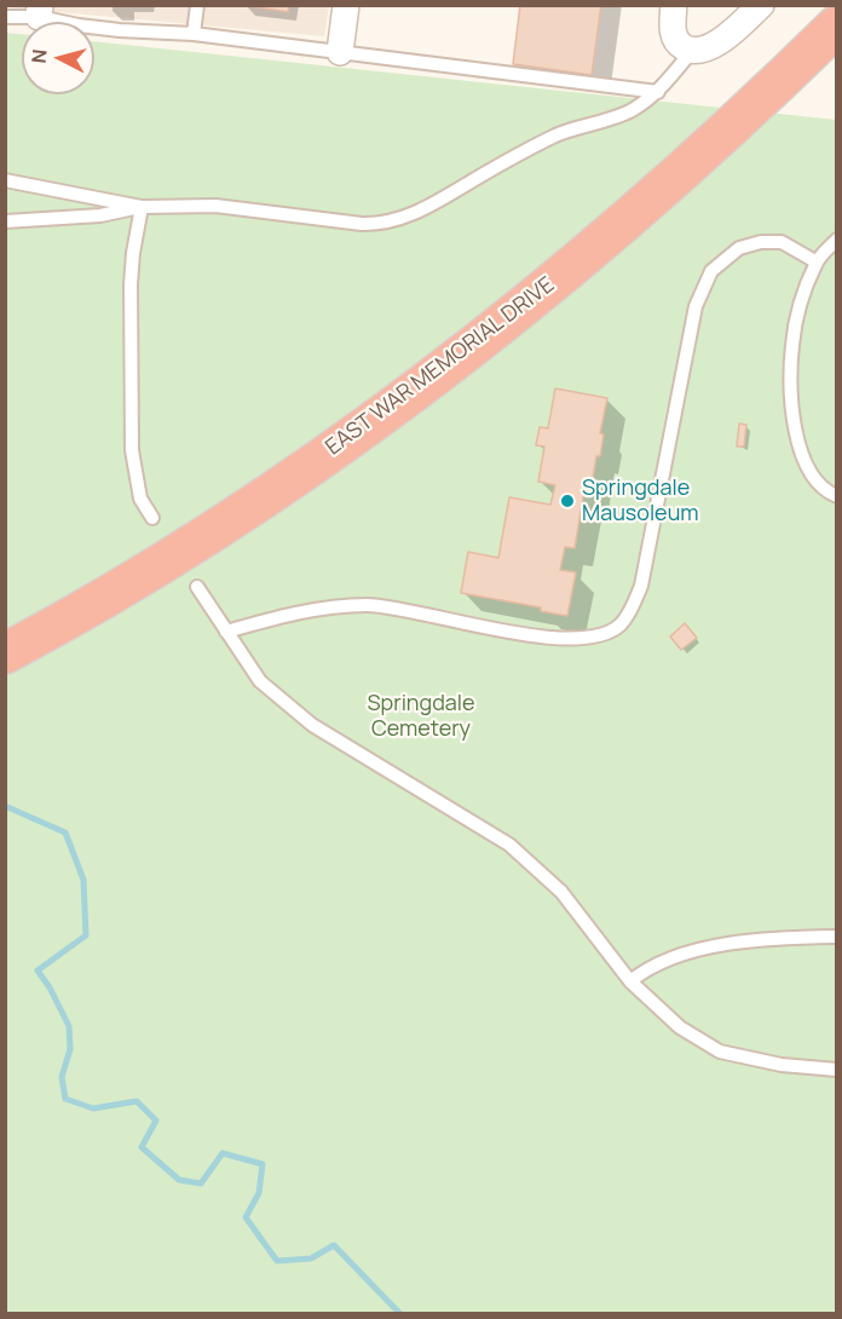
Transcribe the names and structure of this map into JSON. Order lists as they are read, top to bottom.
{
  "streets": {
    "highway": ["EAST WAR MEMORIAL DRIVE"]
  },
  "parks": ["Springdale Cemetery"],
  "places": ["Springdale Mausoleum"],
  "north": "left"
}
